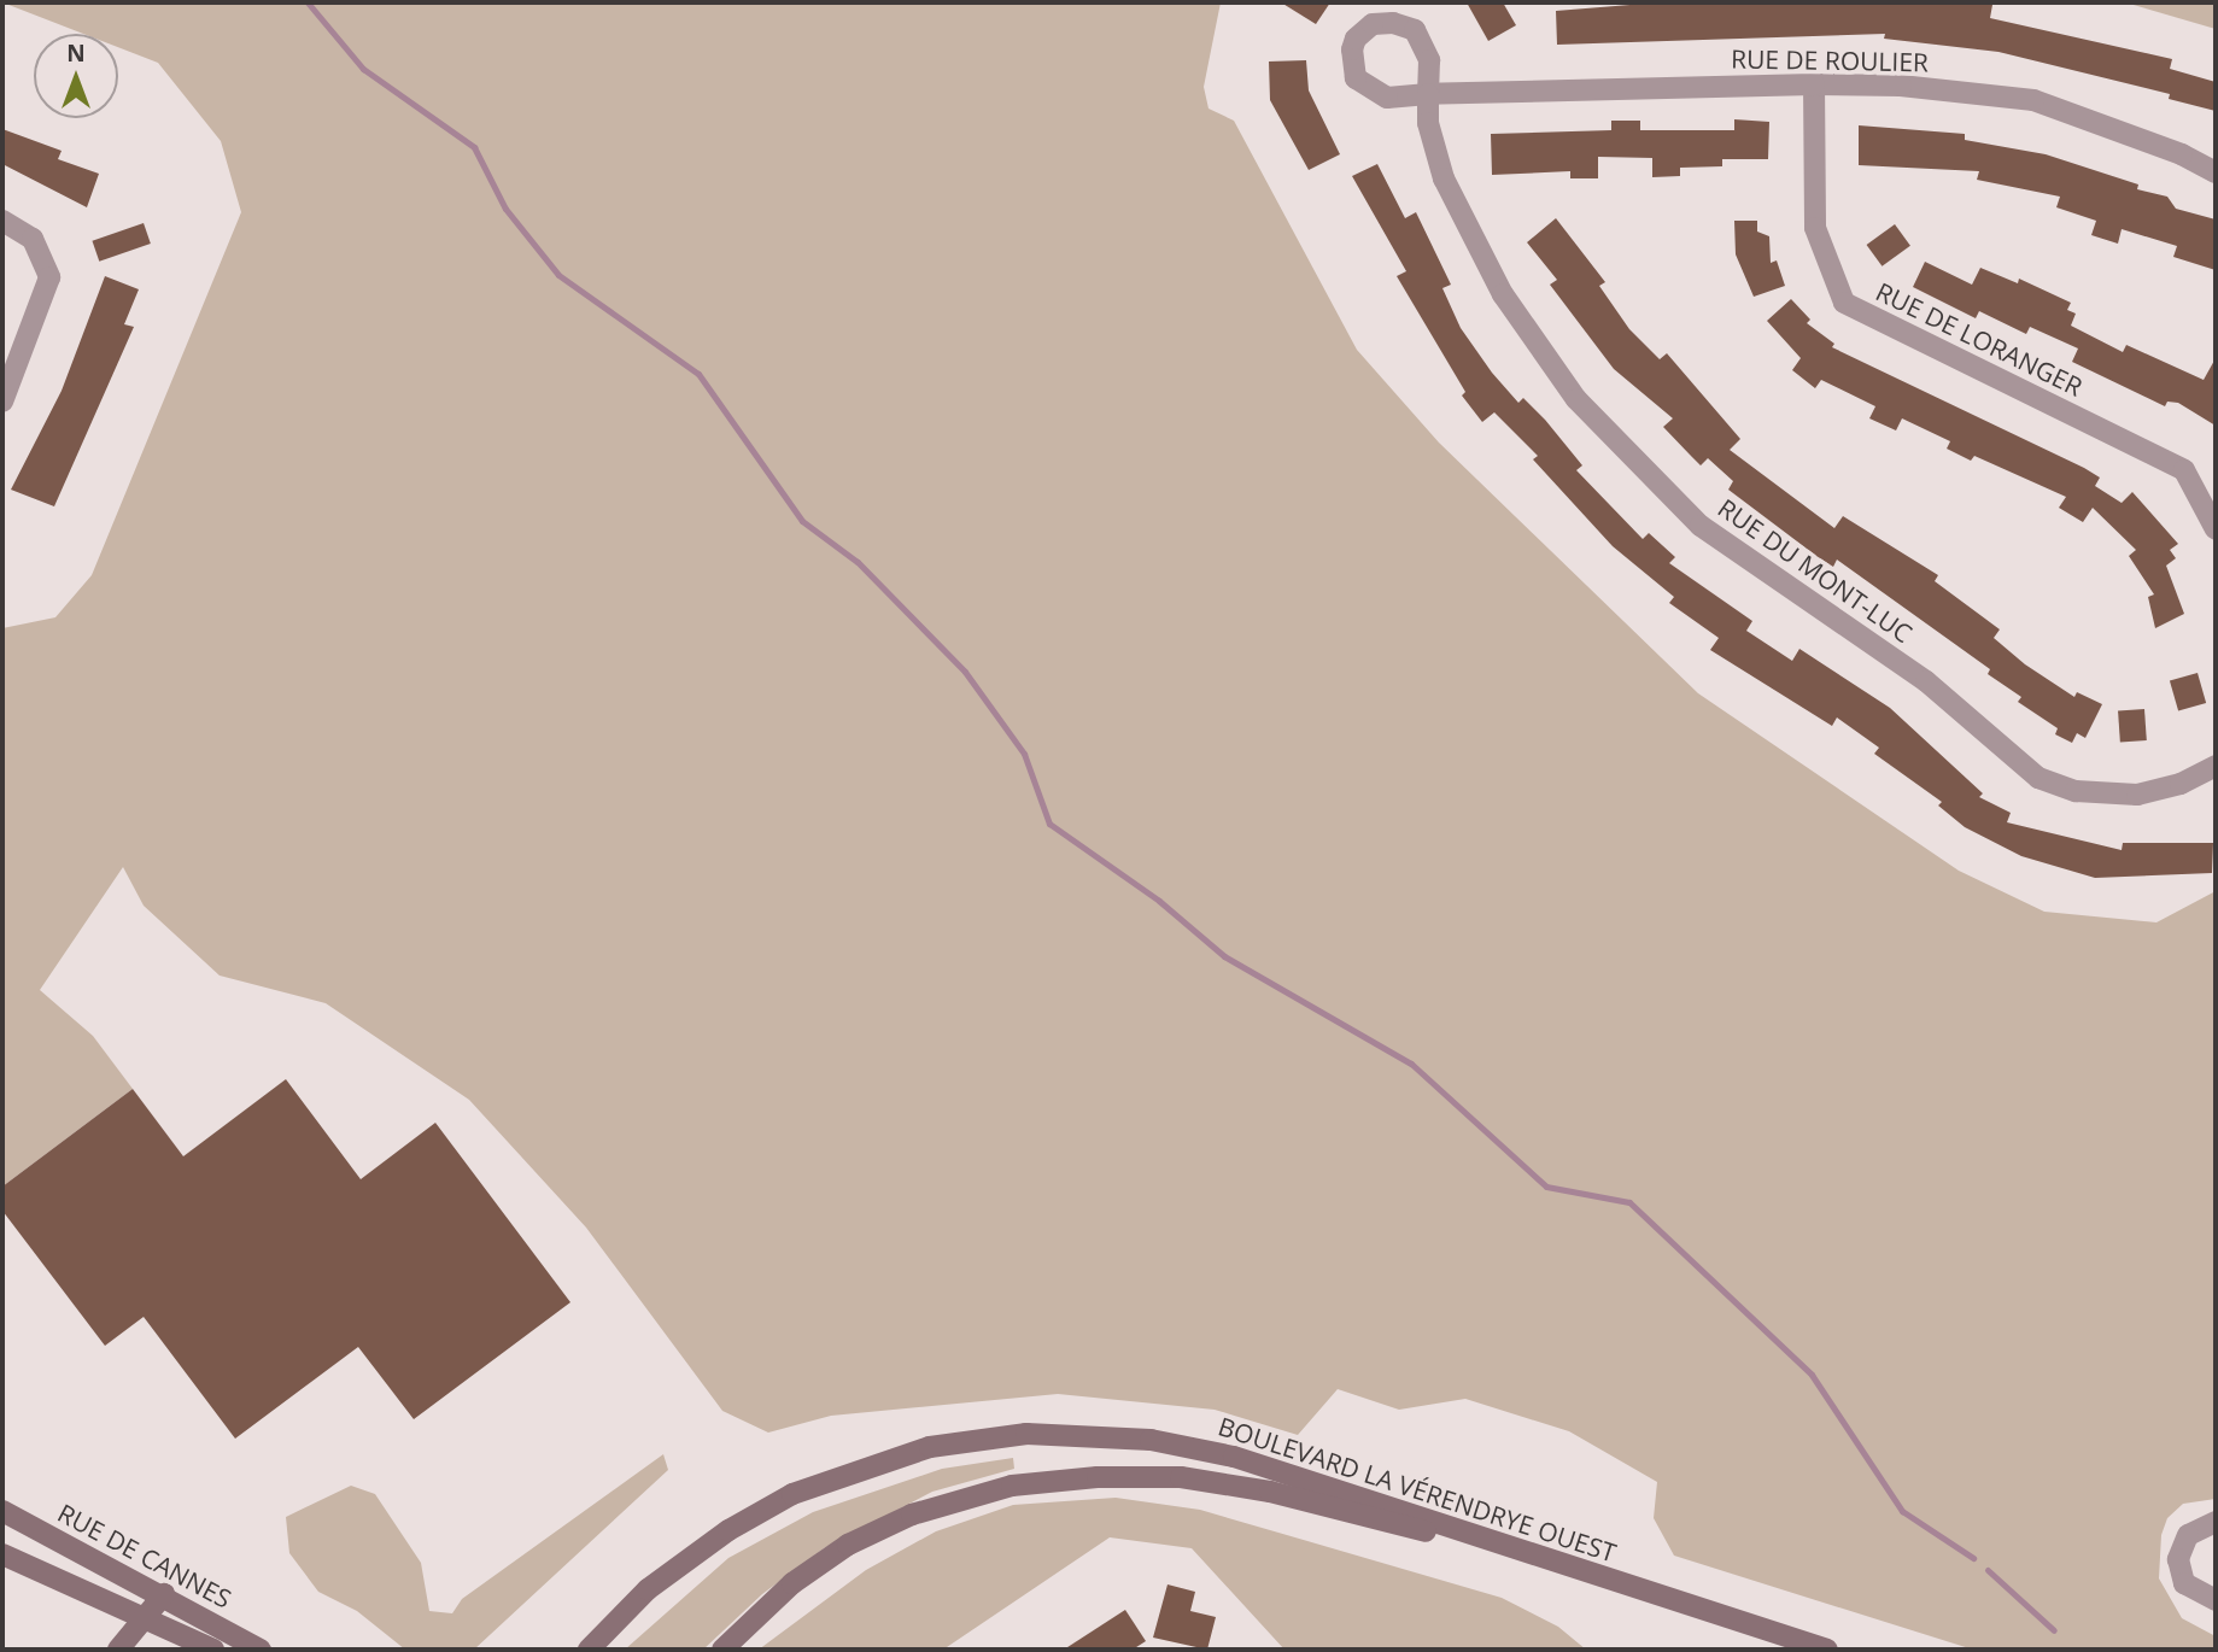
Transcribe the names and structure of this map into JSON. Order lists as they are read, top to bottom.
{
  "streets": {
    "main road": ["BOULEVARD LA VÉRENDRYE OUEST", "RUE DE CANNES"],
    "street": ["RUE DE ROULIER", "RUE DE LORANGER", "RUE DU MONT-LUC"]
  },
  "crossings": [
    ["RUE DE ROULIER", "RUE DE LORANGER"],
    ["RUE DE ROULIER", "RUE DU MONT-LUC"]
  ],
  "north": "top"
}
